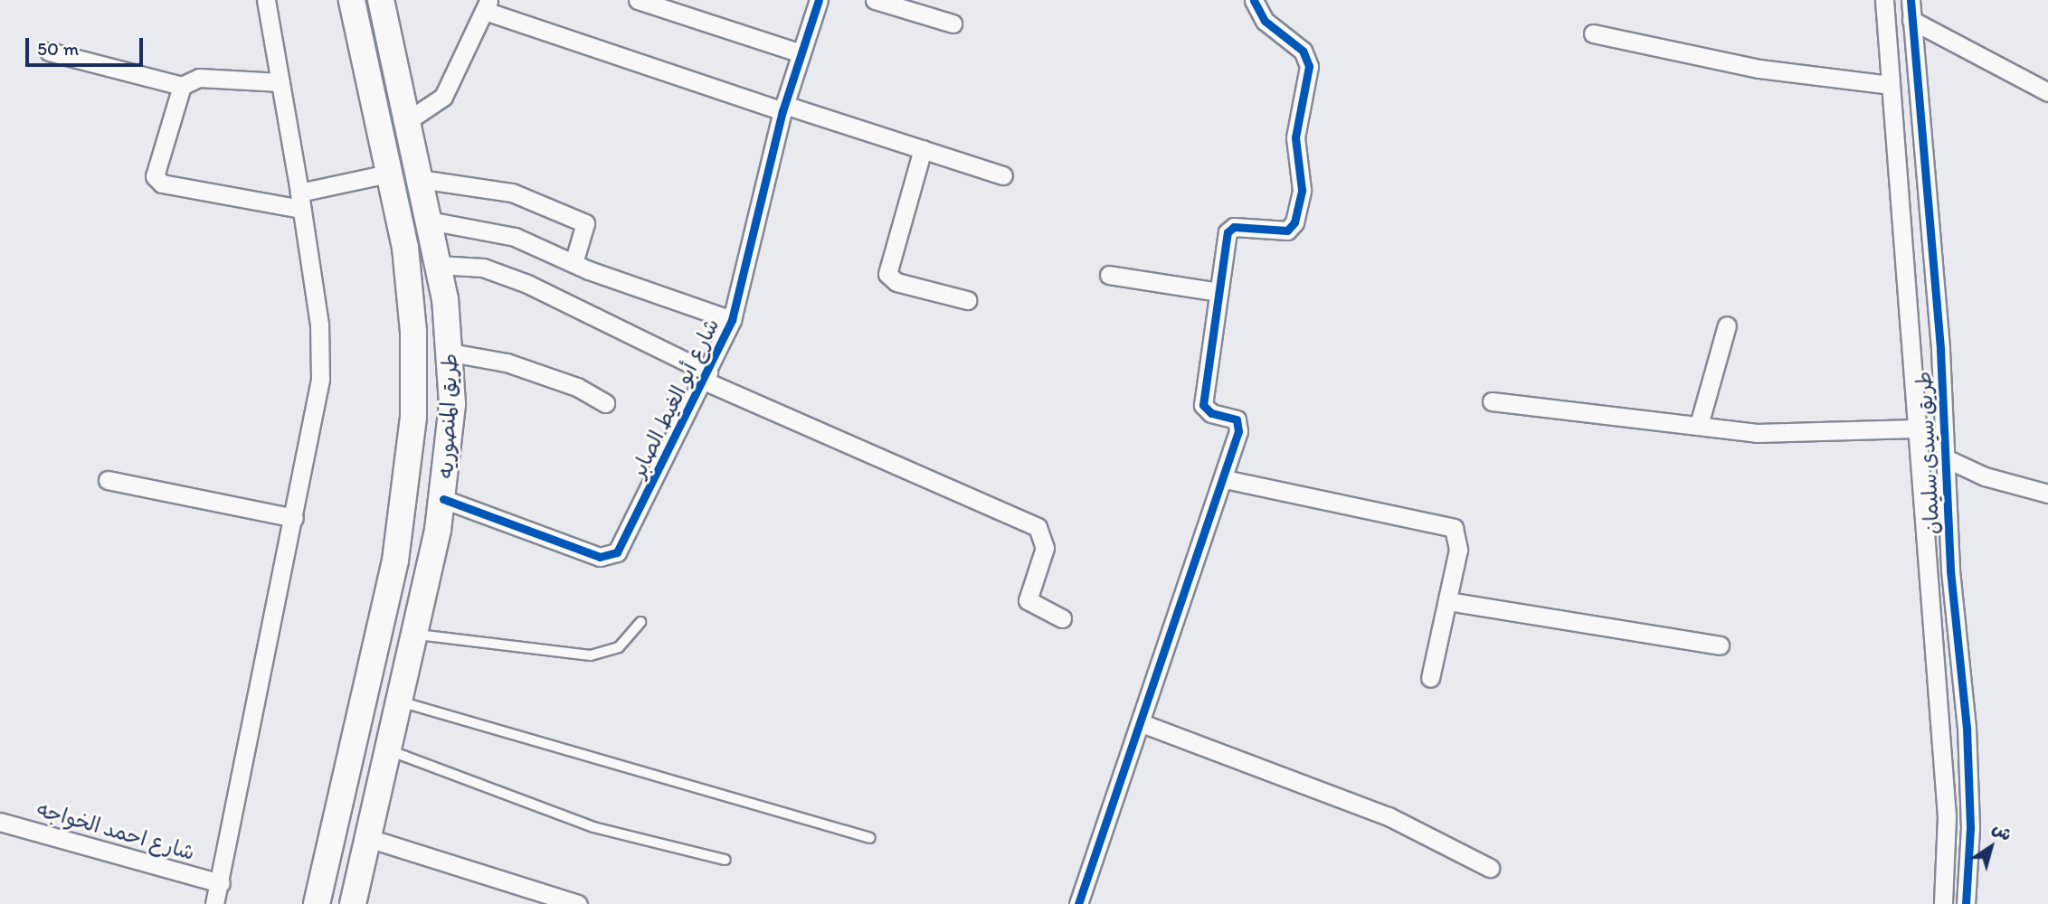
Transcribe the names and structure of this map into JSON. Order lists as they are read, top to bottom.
{
  "streets": {
    "main road": ["طريق المنصوريه"],
    "street": ["شارع أبو الغيط الصابر", "طريق سيدى سليمان", "شارع احمد الخواجه"]
  },
  "crossings": [
    ["شارع أبو الغيط الصابر", "طريق المنصوريه"]
  ],
  "scale_bar": "50 m",
  "north": "top right"
}
